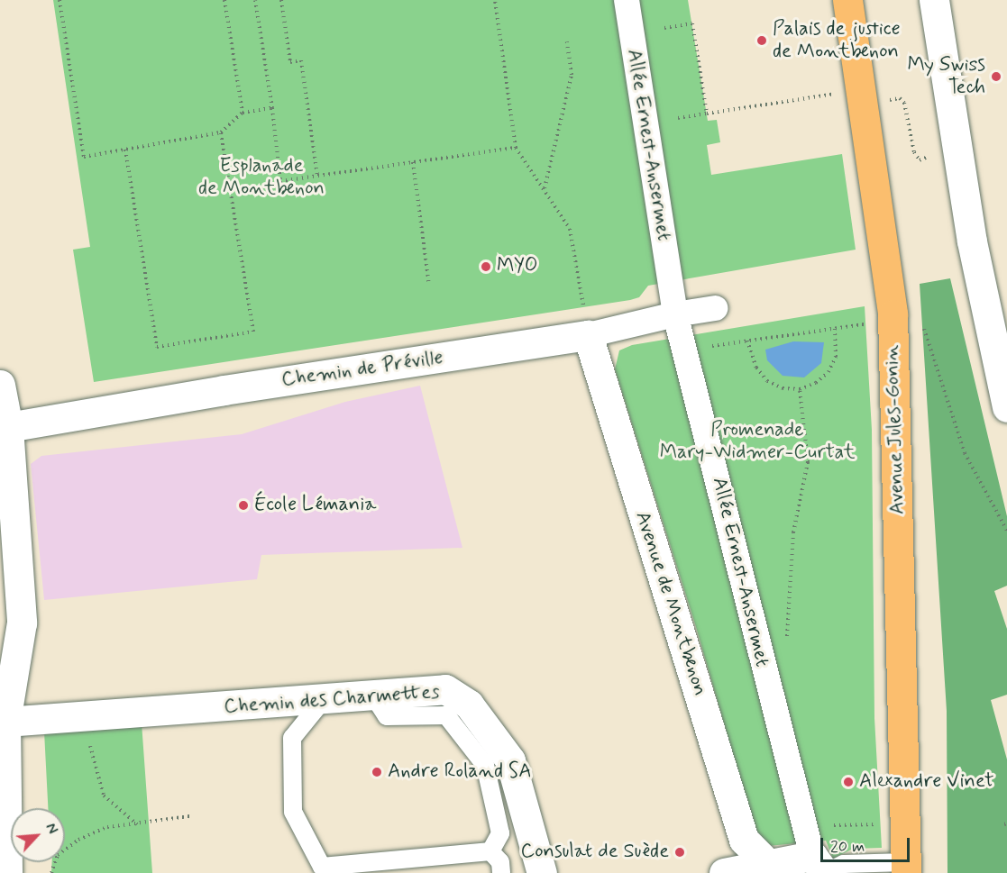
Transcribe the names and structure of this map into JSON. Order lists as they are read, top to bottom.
{
  "streets": {
    "main road": ["Avenue Jules-Gonin"],
    "street": [
      "Allée Ernest-Ansermet",
      "Chemin de Préville",
      "Avenue de Montbenon",
      "Chemin des Charmettes"
    ]
  },
  "crossings": [
    ["Allée Ernest-Ansermet", "Chemin de Préville"],
    ["Chemin de Préville", "Avenue de Montbenon"]
  ],
  "parks": ["Esplanade de Montbenon", "Promenade Mary-Widmer-Curtat"],
  "places": [
    "Palais de justice de Montbenon",
    "My Swiss Tech",
    "MYO",
    "École Lémania",
    "Andre Roland SA",
    "Alexandre Vinet",
    "Consulat de Suède"
  ],
  "scale_bar": "20 m",
  "north": "top right"
}
